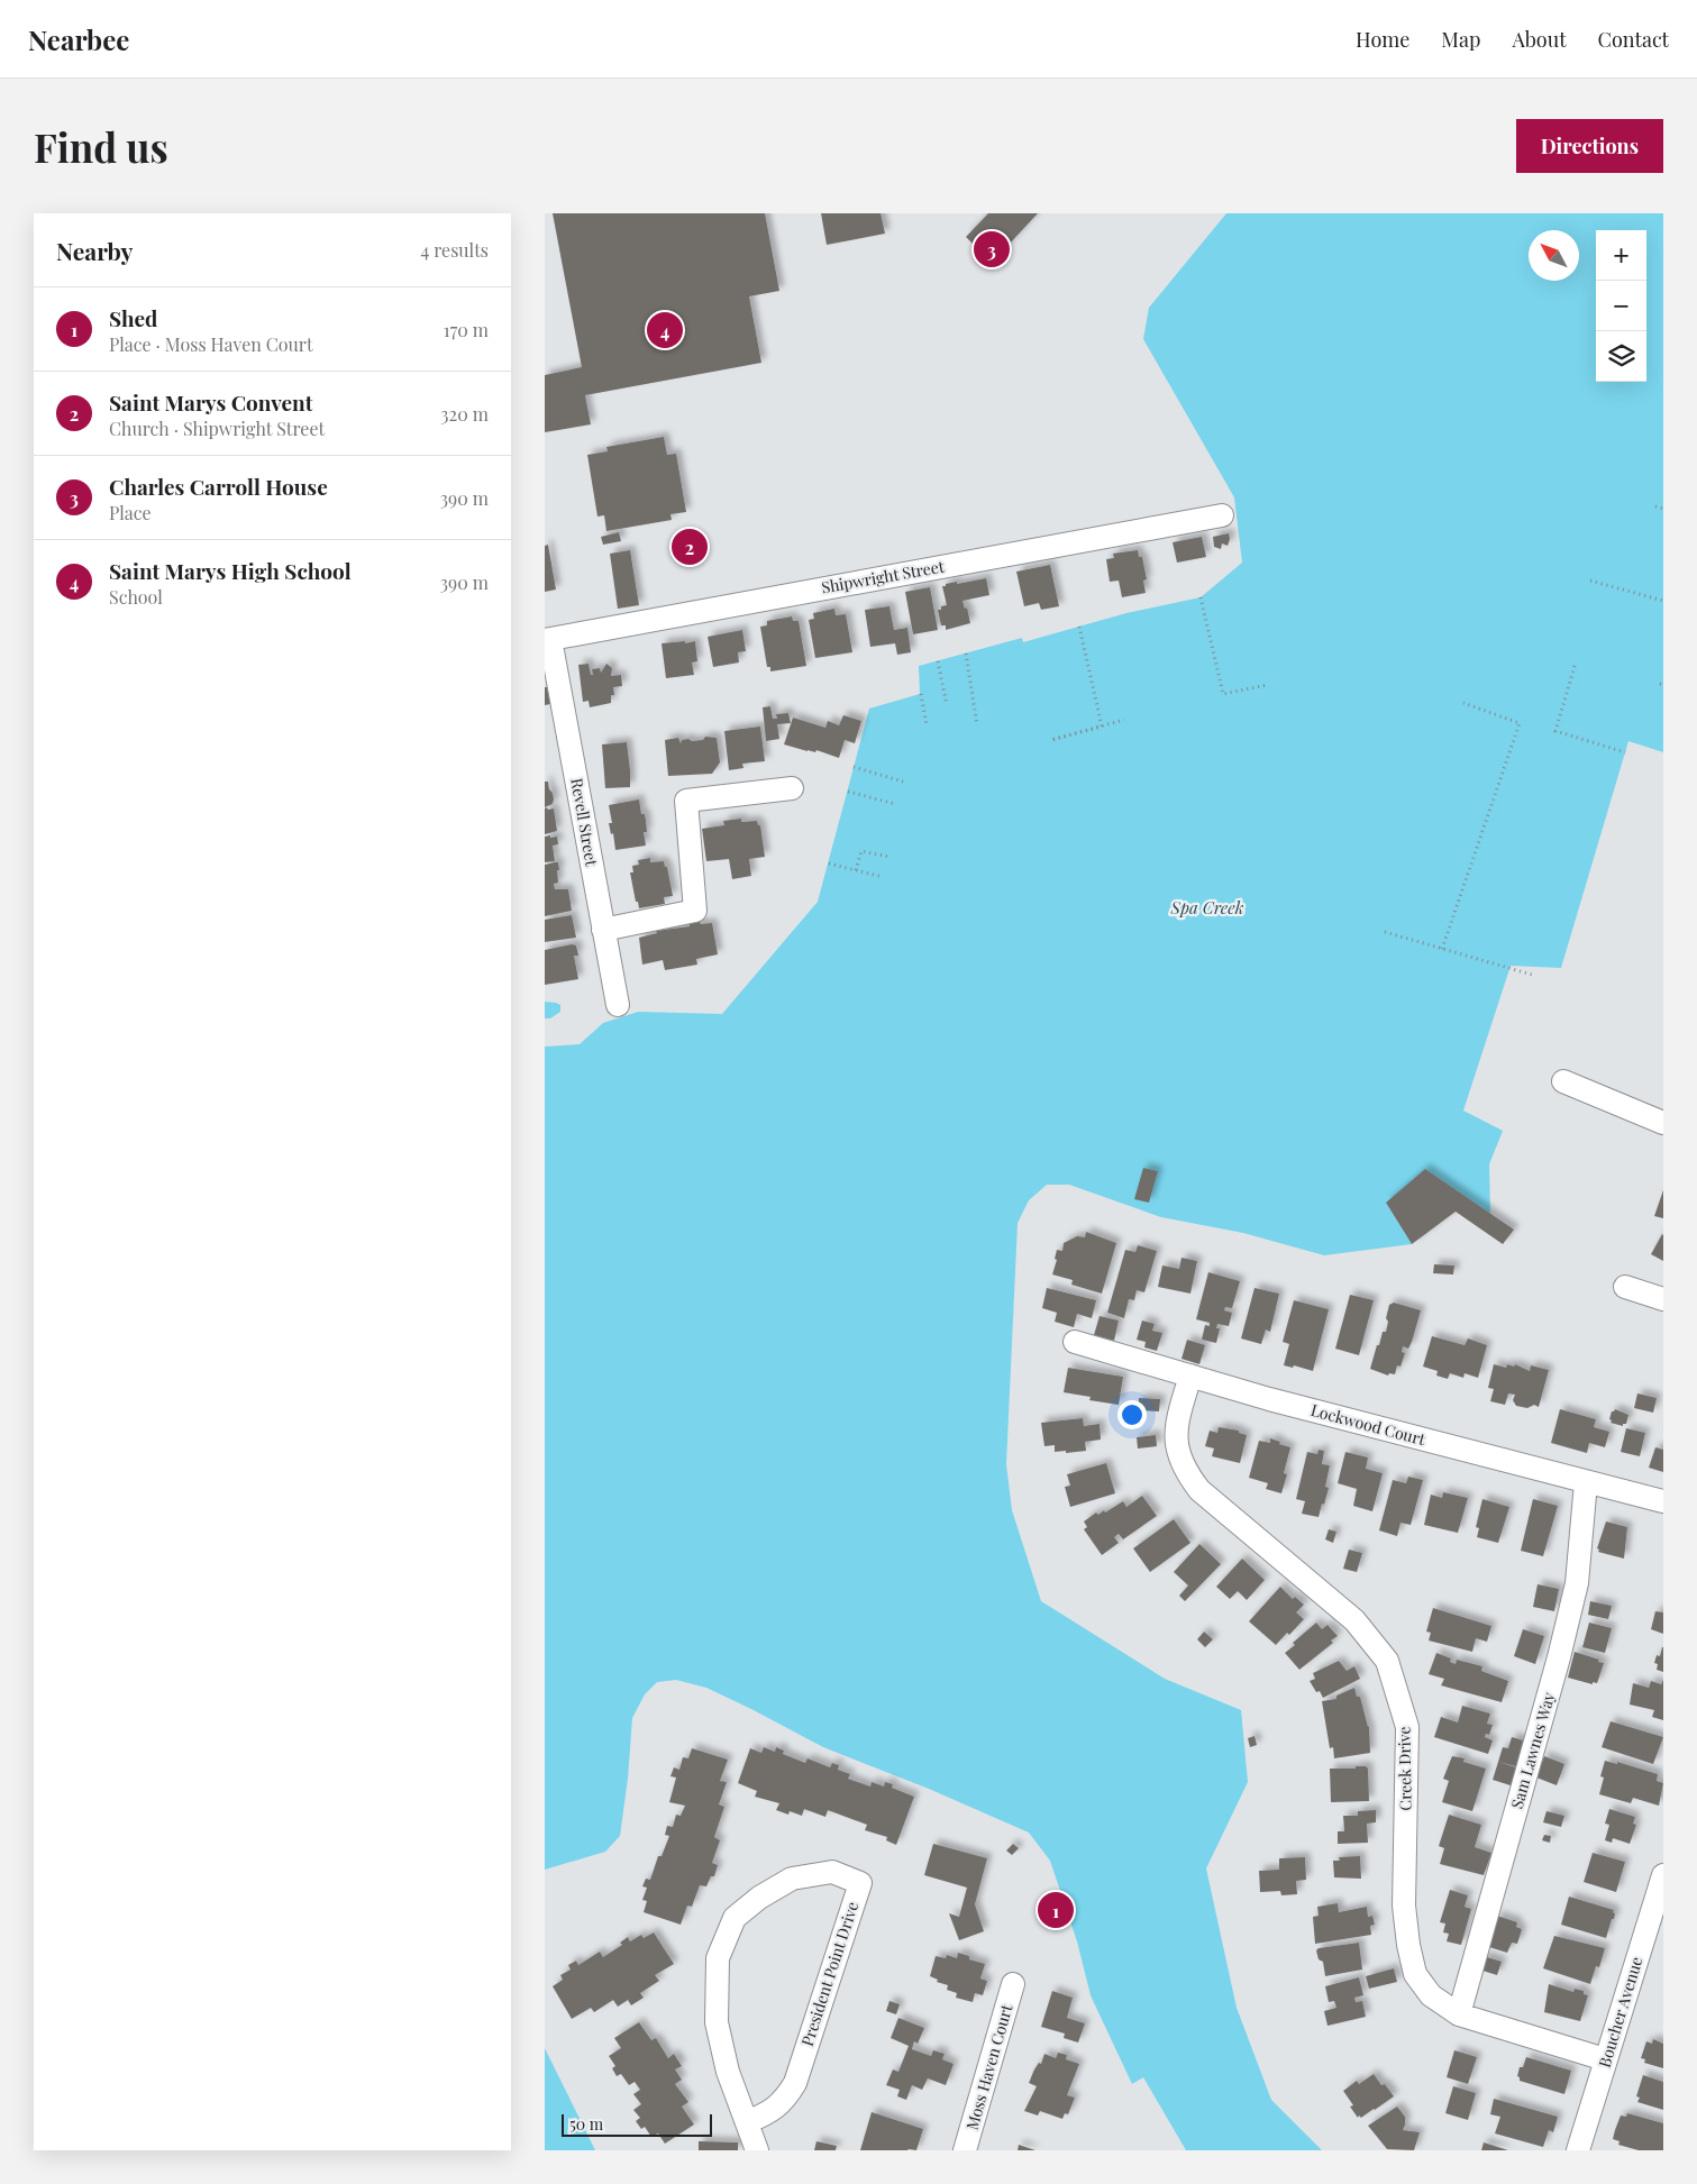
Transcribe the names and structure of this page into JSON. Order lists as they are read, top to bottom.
{
  "streets": {
    "street": [
      "Shipwright Street",
      "Revell Street",
      "Lockwood Court",
      "Sam Lawnes Way",
      "Creek Drive",
      "President Point Drive",
      "Boucher Avenue",
      "Moss Haven Court"
    ]
  },
  "crossings": [
    ["Shipwright Street", "Revell Street"],
    ["Lockwood Court", "Sam Lawnes Way"],
    ["Lockwood Court", "Creek Drive"],
    ["Sam Lawnes Way", "Creek Drive"],
    ["Creek Drive", "Boucher Avenue"]
  ],
  "water": ["Spa Creek"],
  "scale_bar": "50 m",
  "north": "top left",
  "page": {
    "header": "Nearbee",
    "nav": [
      "Home",
      "Map",
      "About",
      "Contact"
    ],
    "buttons": "Directions",
    "title": "Find us",
    "heading": ["Nearby", "4 results"],
    "pins": [
      "3",
      "4",
      "2",
      "1"
    ],
    "map_buttons": ["+", "−"],
    "list": [
      {
        "mark": "1",
        "name": "Shed",
        "note": "Place · Moss Haven Court",
        "value": "170 m"
      },
      {
        "mark": "2",
        "name": "Saint Marys Convent",
        "note": "Church · Shipwright Street",
        "value": "320 m"
      },
      {
        "mark": "3",
        "name": "Charles Carroll House",
        "note": "Place",
        "value": "390 m"
      },
      {
        "mark": "4",
        "name": "Saint Marys High School",
        "note": "School",
        "value": "390 m"
      }
    ],
    "scale": "50 m"
  }
}
